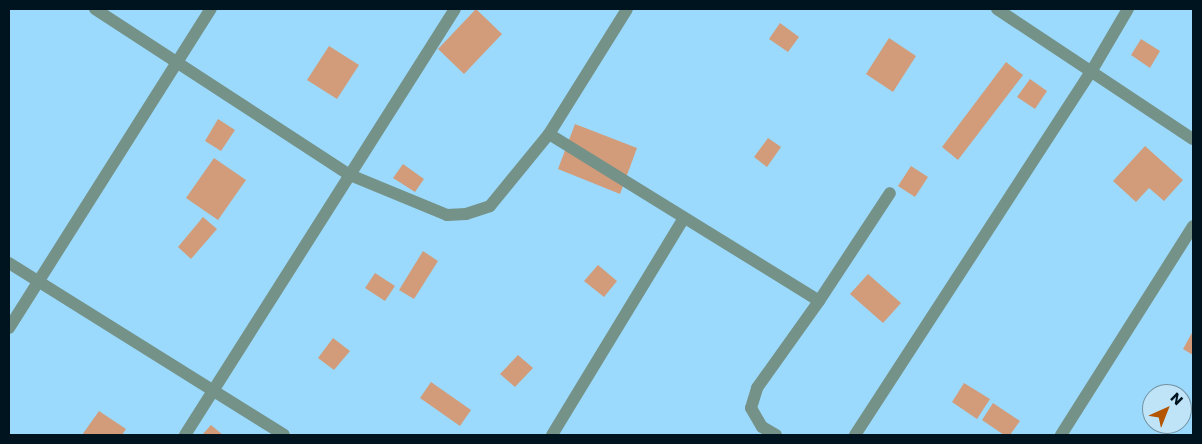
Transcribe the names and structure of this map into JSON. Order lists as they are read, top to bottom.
{
  "north": "top right"
}
